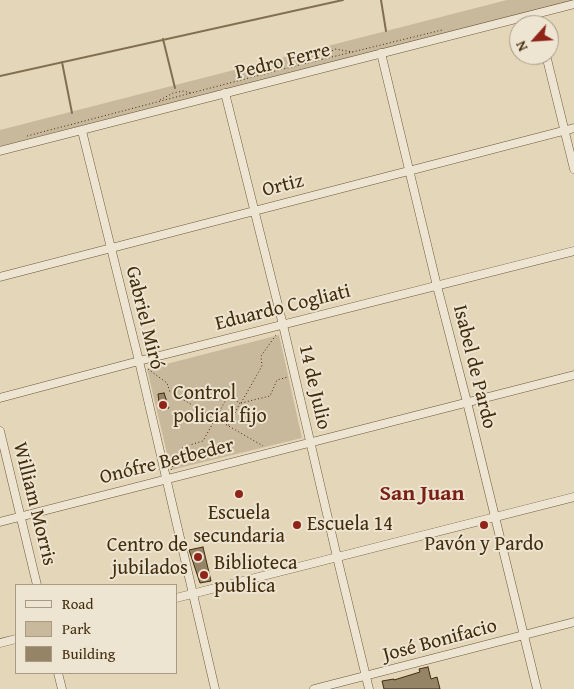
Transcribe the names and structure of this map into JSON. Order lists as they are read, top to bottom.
{
  "streets": {
    "street": [
      "Pedro Ferre",
      "Ortiz",
      "Eduardo Cogliati",
      "Gabriel Miró",
      "Isabel de Pardo",
      "14 de Julio",
      "Onófre Betbeder",
      "William Morris",
      "José Bonifacio"
    ]
  },
  "crossings": [
    ["Pedro Ferre", "Gabriel Miró"],
    ["Pedro Ferre", "Isabel de Pardo"],
    ["Pedro Ferre", "14 de Julio"],
    ["Ortiz", "Gabriel Miró"],
    ["Ortiz", "Isabel de Pardo"],
    ["Ortiz", "14 de Julio"],
    ["Eduardo Cogliati", "Gabriel Miró"],
    ["Eduardo Cogliati", "Isabel de Pardo"],
    ["Eduardo Cogliati", "14 de Julio"],
    ["Gabriel Miró", "Onófre Betbeder"],
    ["Isabel de Pardo", "Onófre Betbeder"],
    ["Isabel de Pardo", "José Bonifacio"],
    ["14 de Julio", "Onófre Betbeder"],
    ["14 de Julio", "José Bonifacio"],
    ["Onófre Betbeder", "William Morris"]
  ],
  "districts": ["San Juan"],
  "places": [
    "Control policial fijo",
    "Escuela secundaria",
    "Escuela 14",
    "Pavón y Pardo",
    "Centro de jubilados",
    "Biblioteca publica"
  ],
  "legend": ["Road", "Park", "Building"],
  "north": "bottom left"
}
